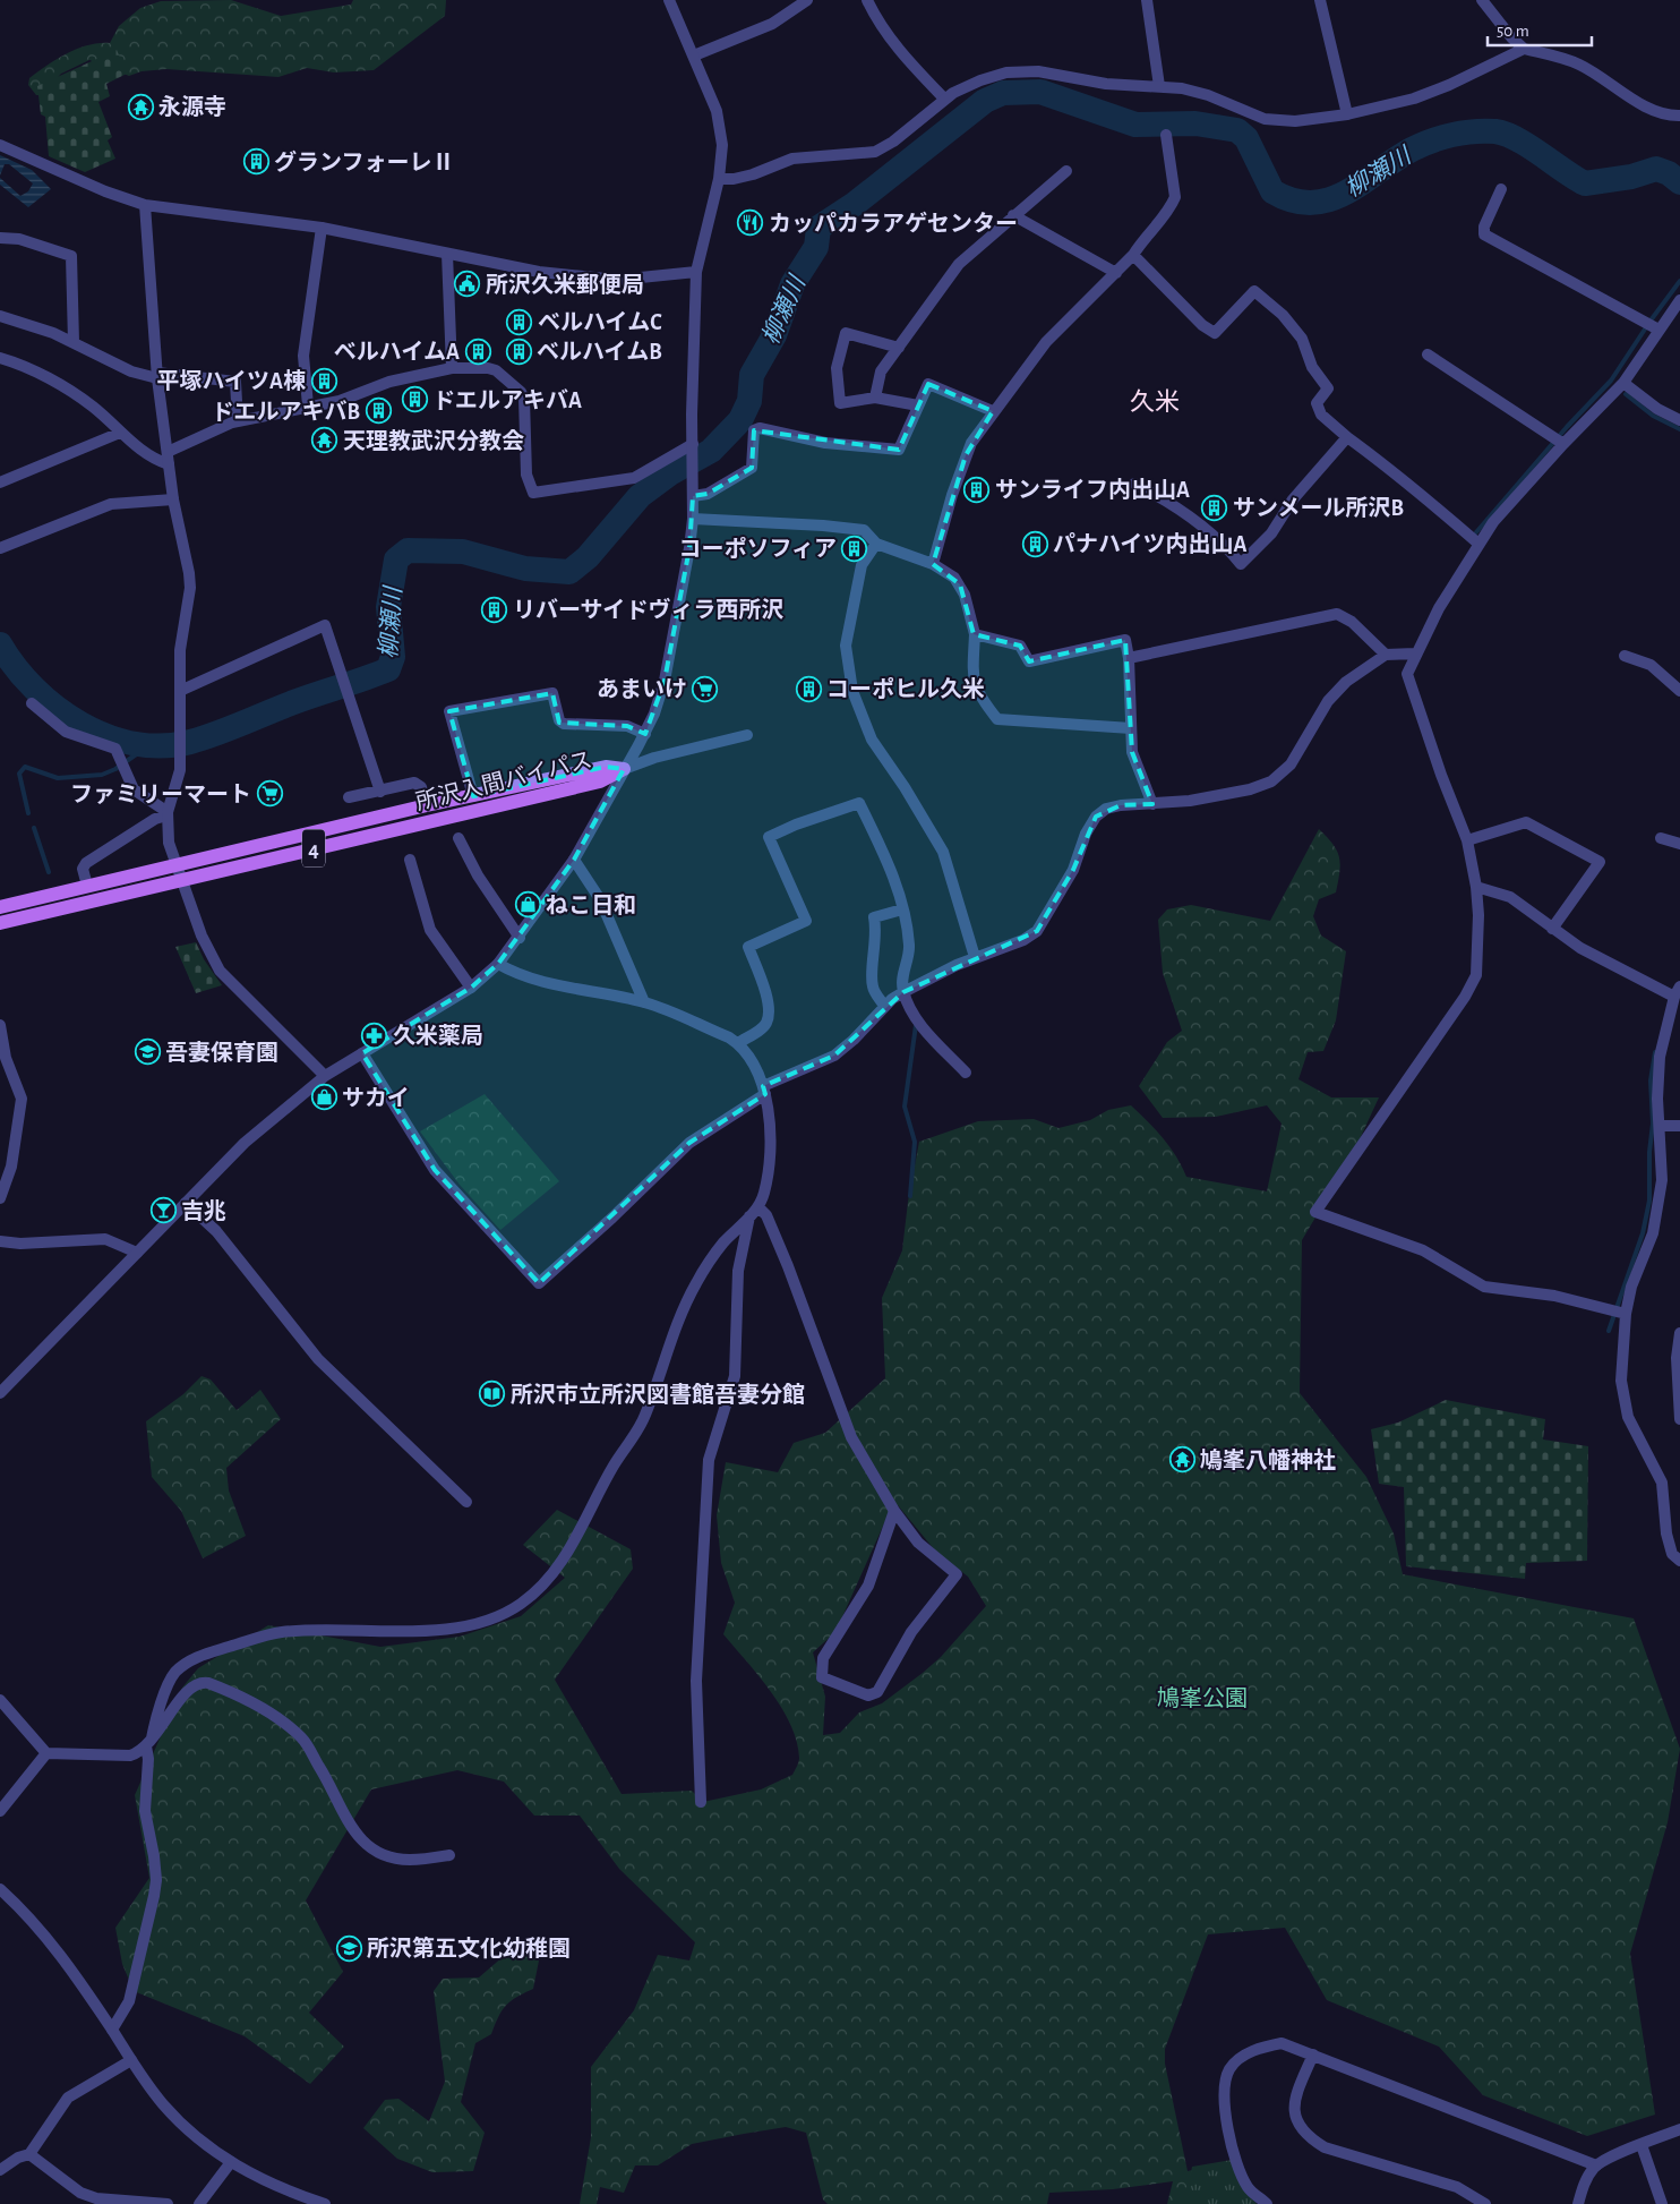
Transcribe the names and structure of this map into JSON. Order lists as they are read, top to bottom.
{
  "streets": {
    "main road": ["所沢入間バイパス", "4"]
  },
  "districts": ["久米"],
  "water": ["柳瀬川"],
  "parks": ["鳩峯公園"],
  "places": {
    "temple": ["永源寺", "天理教武沢分教会", "鳩峯八幡神社"],
    "building": [
      "グランフォーレⅡ",
      "ベルハイムC",
      "ベルハイムA",
      "ベルハイムB",
      "平塚ハイツA棟",
      "ドエルアキバA",
      "ドエルアキバB",
      "サンライフ内出山A",
      "サンメール所沢B",
      "パナハイツ内出山A",
      "コーポソフィア",
      "リバーサイドヴィラ西所沢",
      "コーポヒル久米"
    ],
    "restaurant": ["カッパカラアゲセンター"],
    "public building": ["所沢久米郵便局"],
    "supermarket": ["あまいけ", "ファミリーマート"],
    "shop": ["ねこ日和", "サカイ"],
    "pharmacy": ["久米薬局"],
    "school or university": ["吾妻保育園", "所沢第五文化幼稚園"],
    "bar": ["吉兆"],
    "library": ["所沢市立所沢図書館吾妻分館"]
  },
  "scale_bar": "50 m"
}
